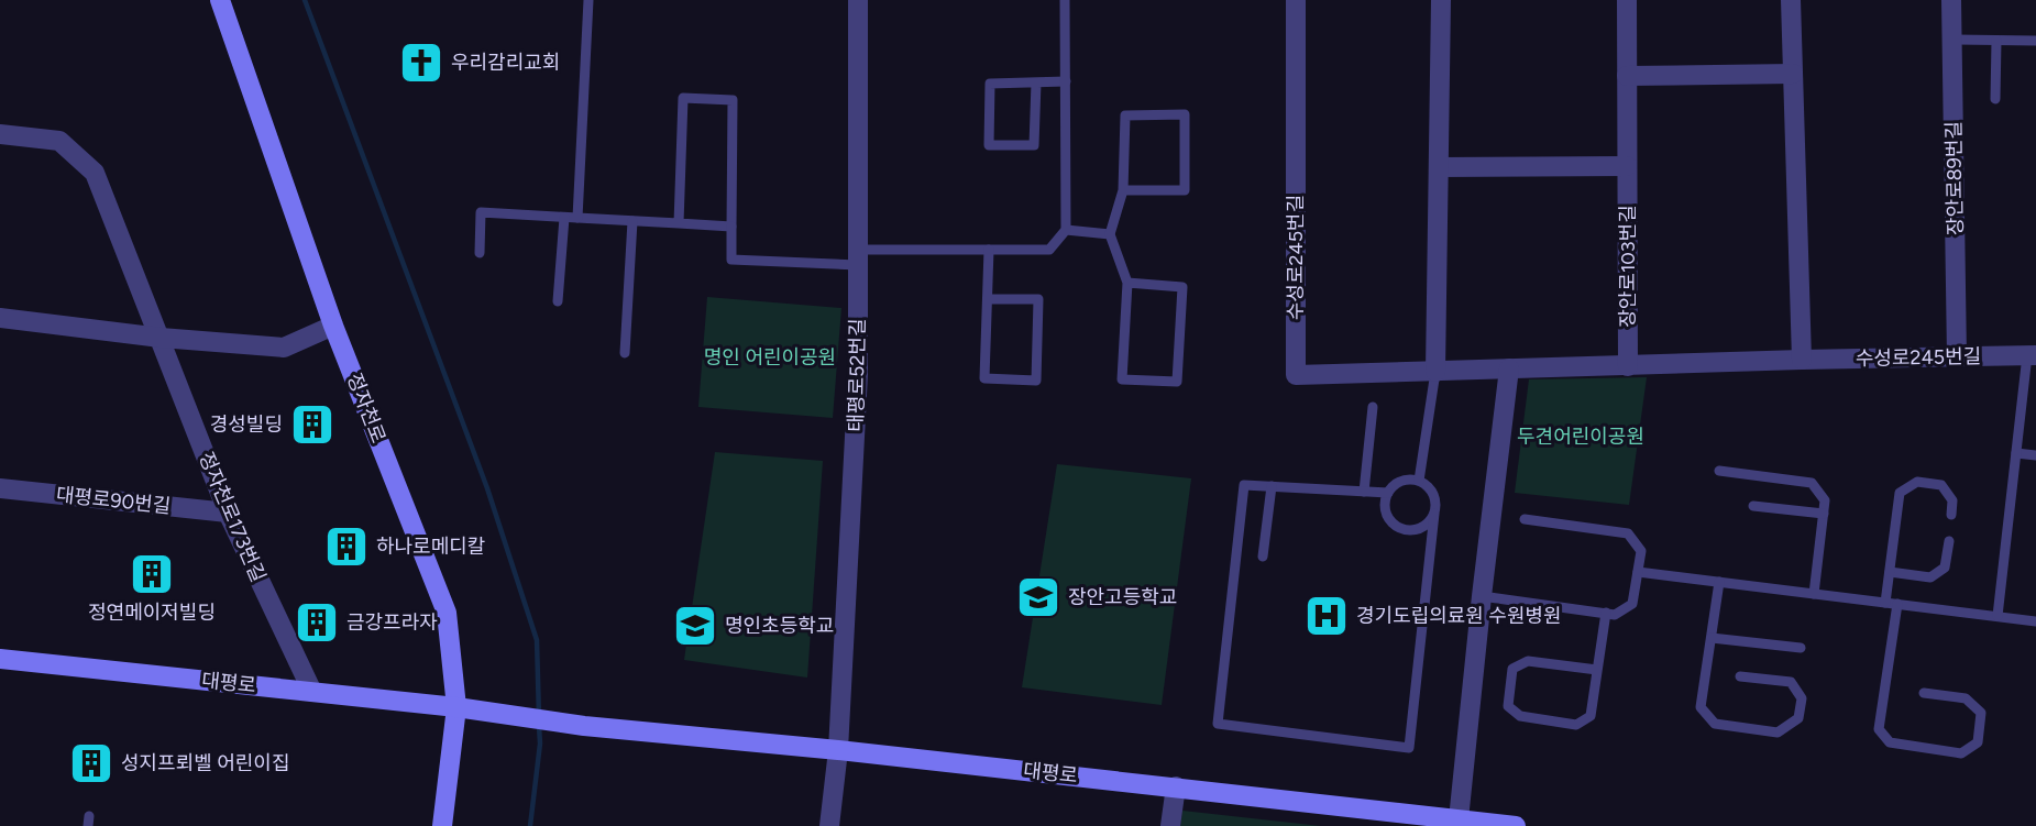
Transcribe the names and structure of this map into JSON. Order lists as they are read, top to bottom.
{
  "streets": {
    "street": [
      "장안로89번길",
      "수성로245번길",
      "장안로103번길",
      "태평로52번길",
      "정자천로",
      "대평로90번길",
      "정자천로173번길",
      "대평로"
    ]
  },
  "crossings": [
    ["장안로89번길", "수성로245번길"],
    ["수성로245번길", "장안로103번길"],
    ["태평로52번길", "대평로"],
    ["정자천로", "대평로"],
    ["대평로90번길", "정자천로173번길"],
    ["정자천로173번길", "대평로"]
  ],
  "parks": ["명인 어린이공원", "두견어린이공원"],
  "places": {
    "church": ["우리감리교회"],
    "building": [
      "경성빌딩",
      "하나로메디칼",
      "정연메이저빌딩",
      "금강프라자",
      "성지프뢰벨 어린이집"
    ],
    "school or university": ["장안고등학교", "명인초등학교"],
    "hospital": ["경기도립의료원 수원병원"]
  }
}
